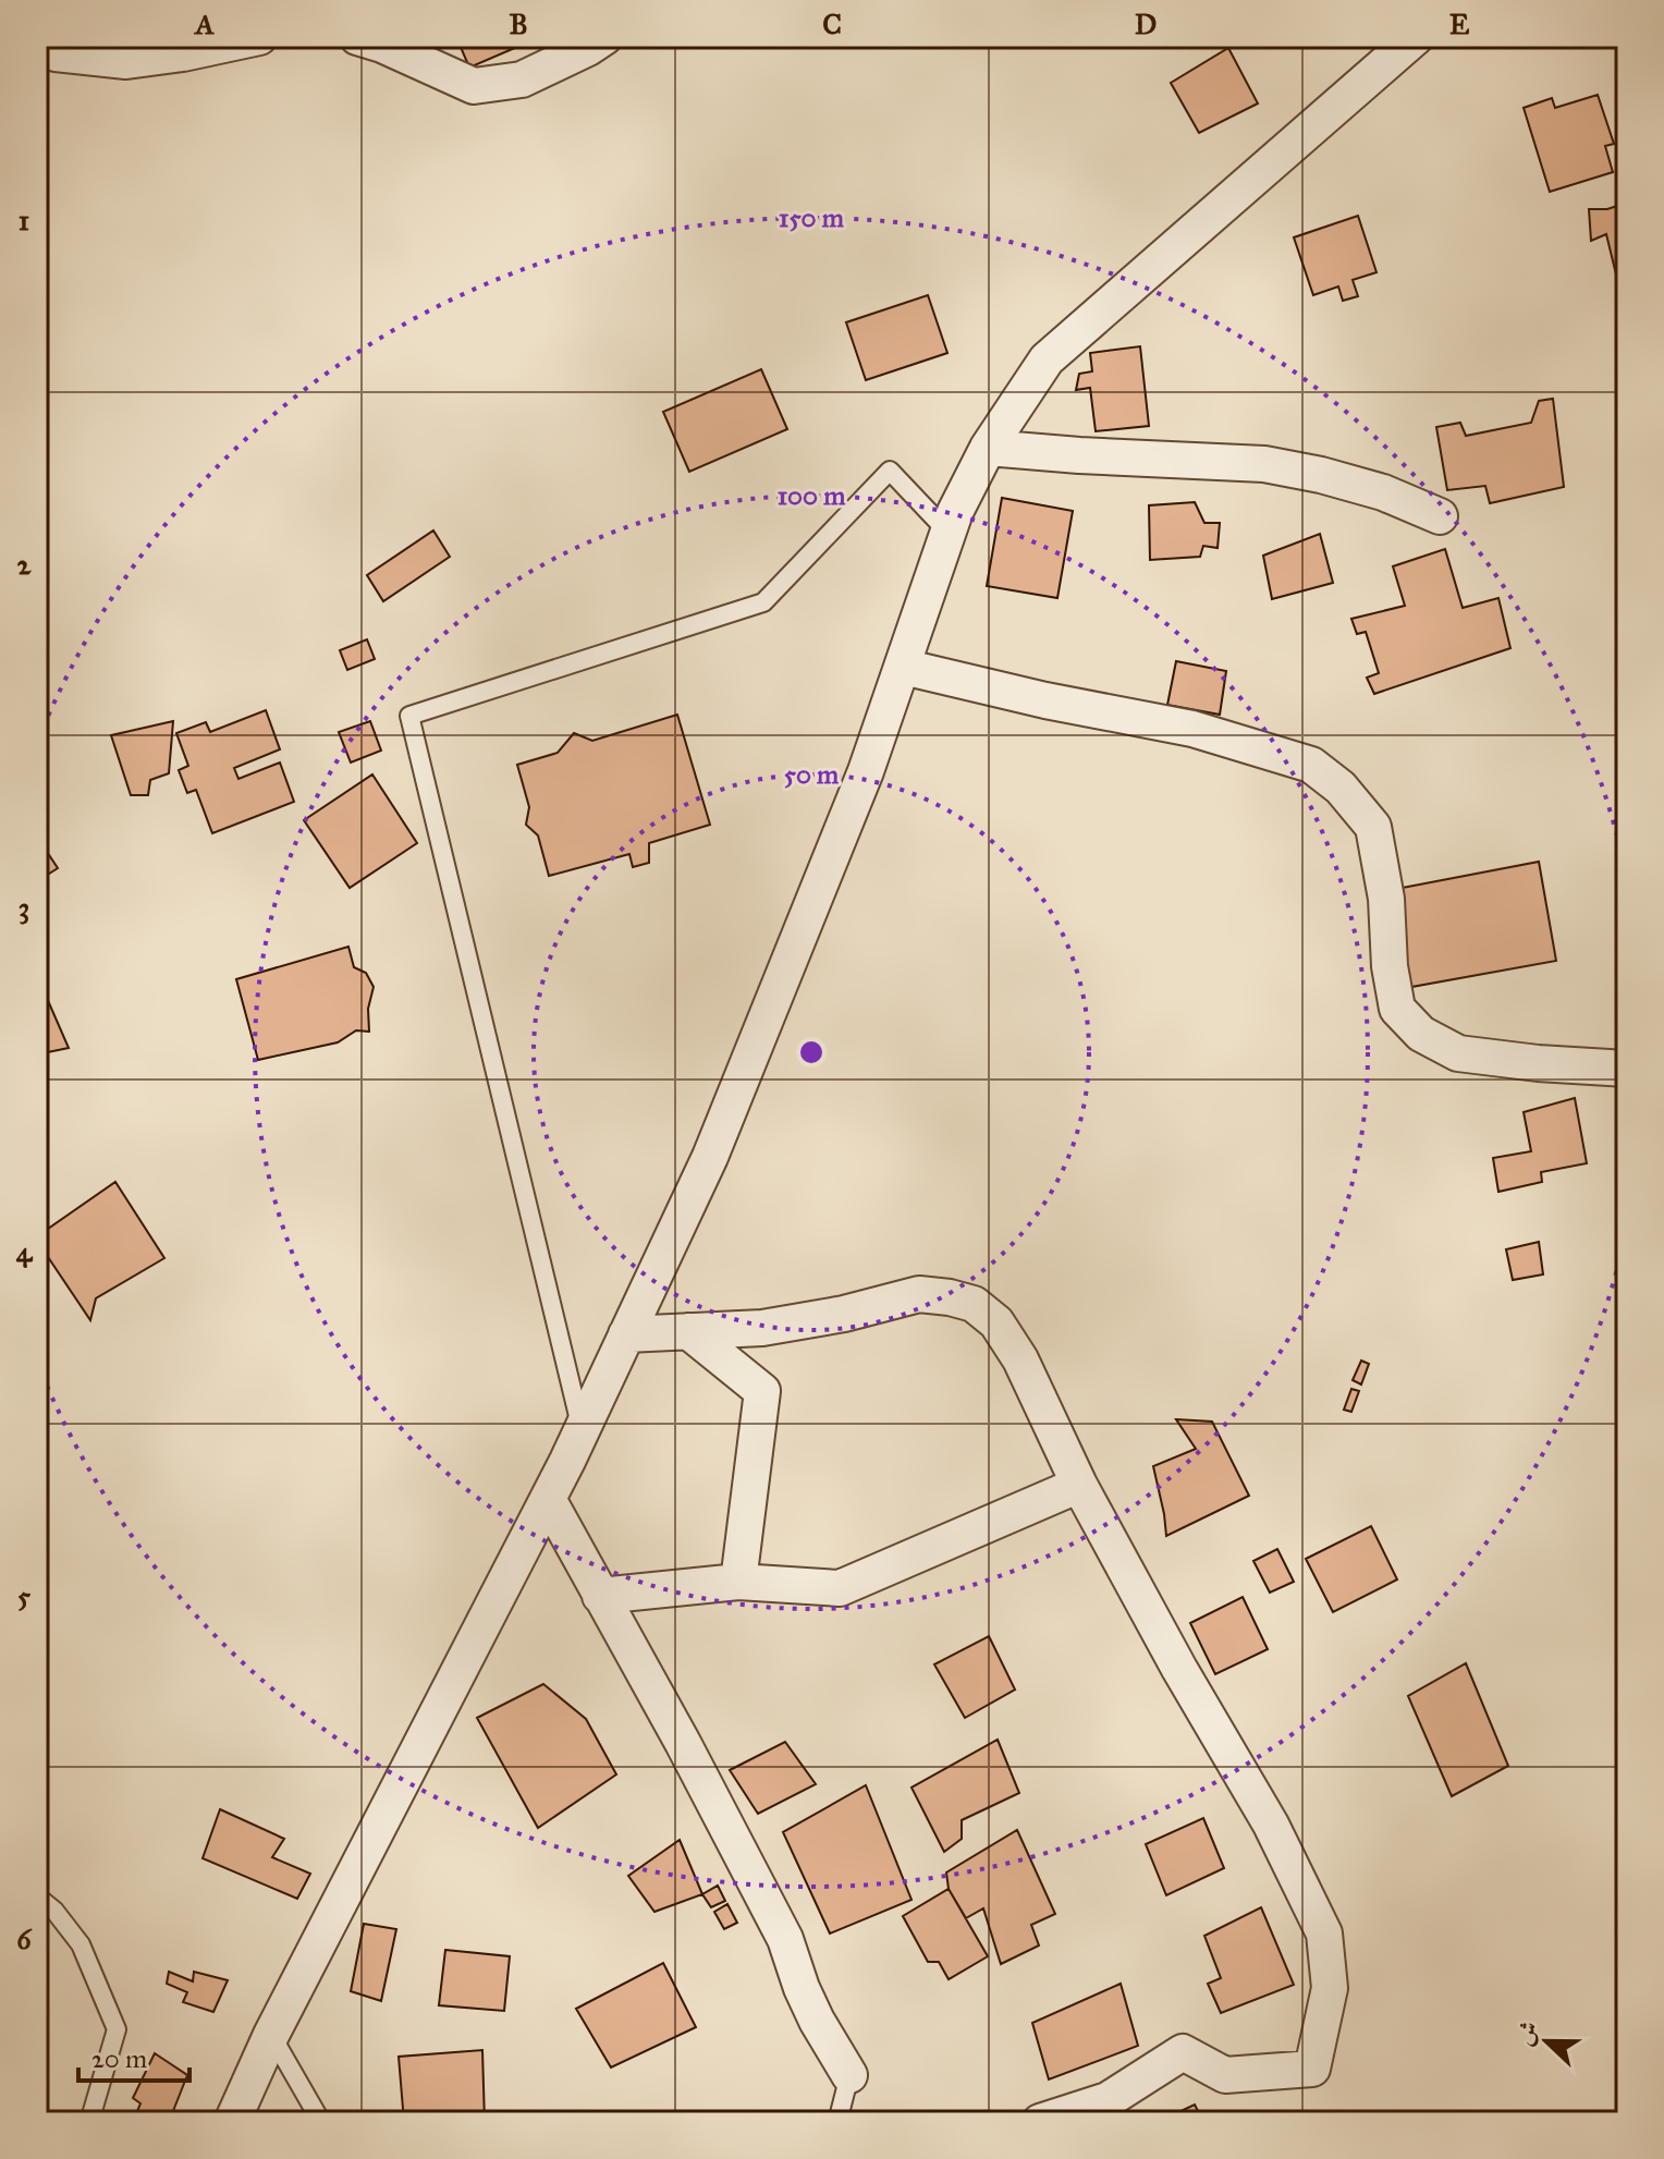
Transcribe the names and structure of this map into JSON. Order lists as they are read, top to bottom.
{
  "scale_bar": "20 m",
  "north": "left",
  "grid": {
    "columns": [
      "A",
      "B",
      "C",
      "D",
      "E"
    ],
    "rows": [
      "1",
      "2",
      "3",
      "4",
      "5",
      "6"
    ]
  },
  "rings": ["150 m", "100 m", "50 m"]
}
